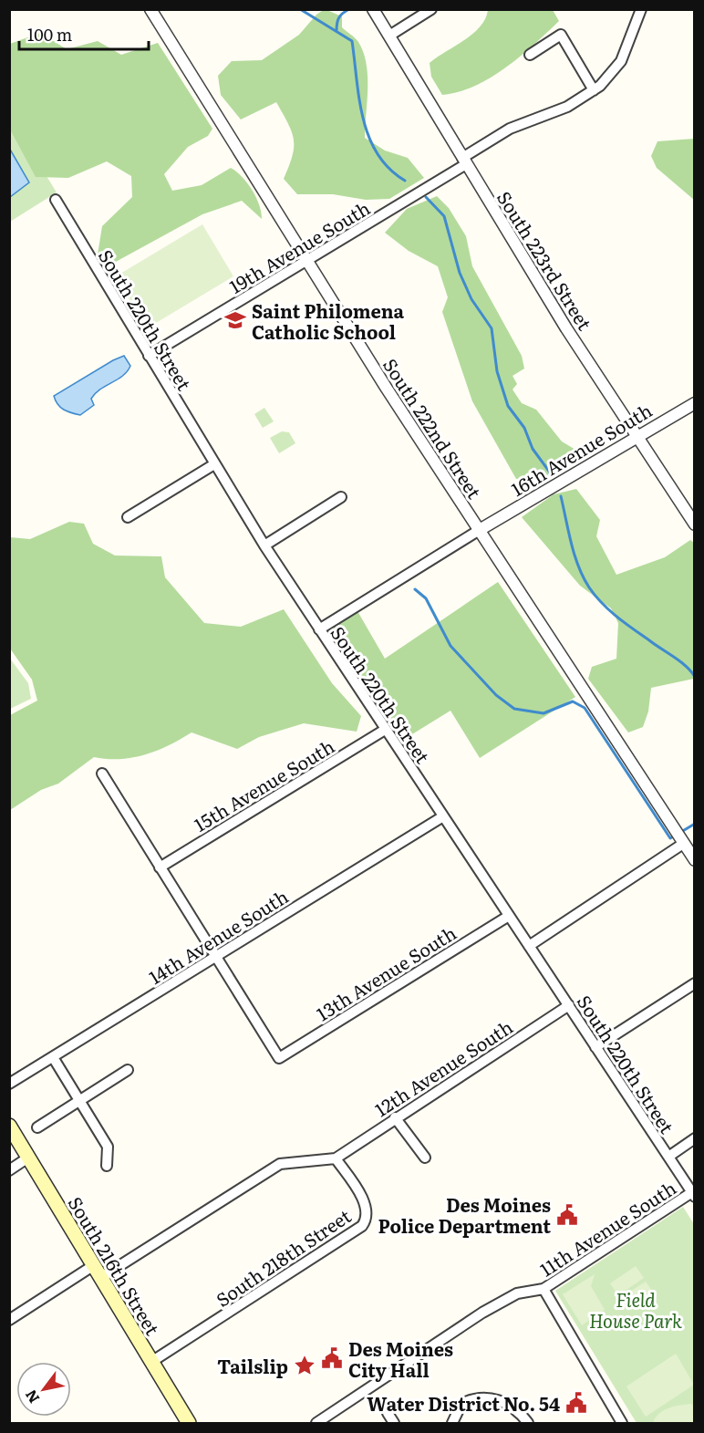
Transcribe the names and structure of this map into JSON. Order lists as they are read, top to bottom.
{
  "streets": {
    "main road": ["South 216th Street"],
    "street": [
      "19th Avenue South",
      "South 223rd Street",
      "South 220th Street",
      "South 222nd Street",
      "16th Avenue South",
      "15th Avenue South",
      "14th Avenue South",
      "13th Avenue South",
      "12th Avenue South",
      "11th Avenue South",
      "South 218th Street"
    ]
  },
  "crossings": [
    ["19th Avenue South", "South 223rd Street"],
    ["19th Avenue South", "South 220th Street"],
    ["19th Avenue South", "South 222nd Street"],
    ["South 223rd Street", "16th Avenue South"],
    ["South 220th Street", "16th Avenue South"],
    ["South 220th Street", "15th Avenue South"],
    ["South 220th Street", "14th Avenue South"],
    ["South 220th Street", "13th Avenue South"],
    ["South 220th Street", "12th Avenue South"],
    ["South 220th Street", "11th Avenue South"],
    ["South 222nd Street", "16th Avenue South"],
    ["14th Avenue South", "13th Avenue South"],
    ["12th Avenue South", "South 218th Street"],
    ["South 218th Street", "South 216th Street"]
  ],
  "parks": ["Field House Park"],
  "places": {
    "school or university": ["Saint Philomena Catholic School"],
    "public building": ["Des Moines Police Department", "Des Moines City Hall", "Water District No. 54"],
    "place": ["Tailslip"]
  },
  "scale_bar": "100 m",
  "north": "bottom left"
}
